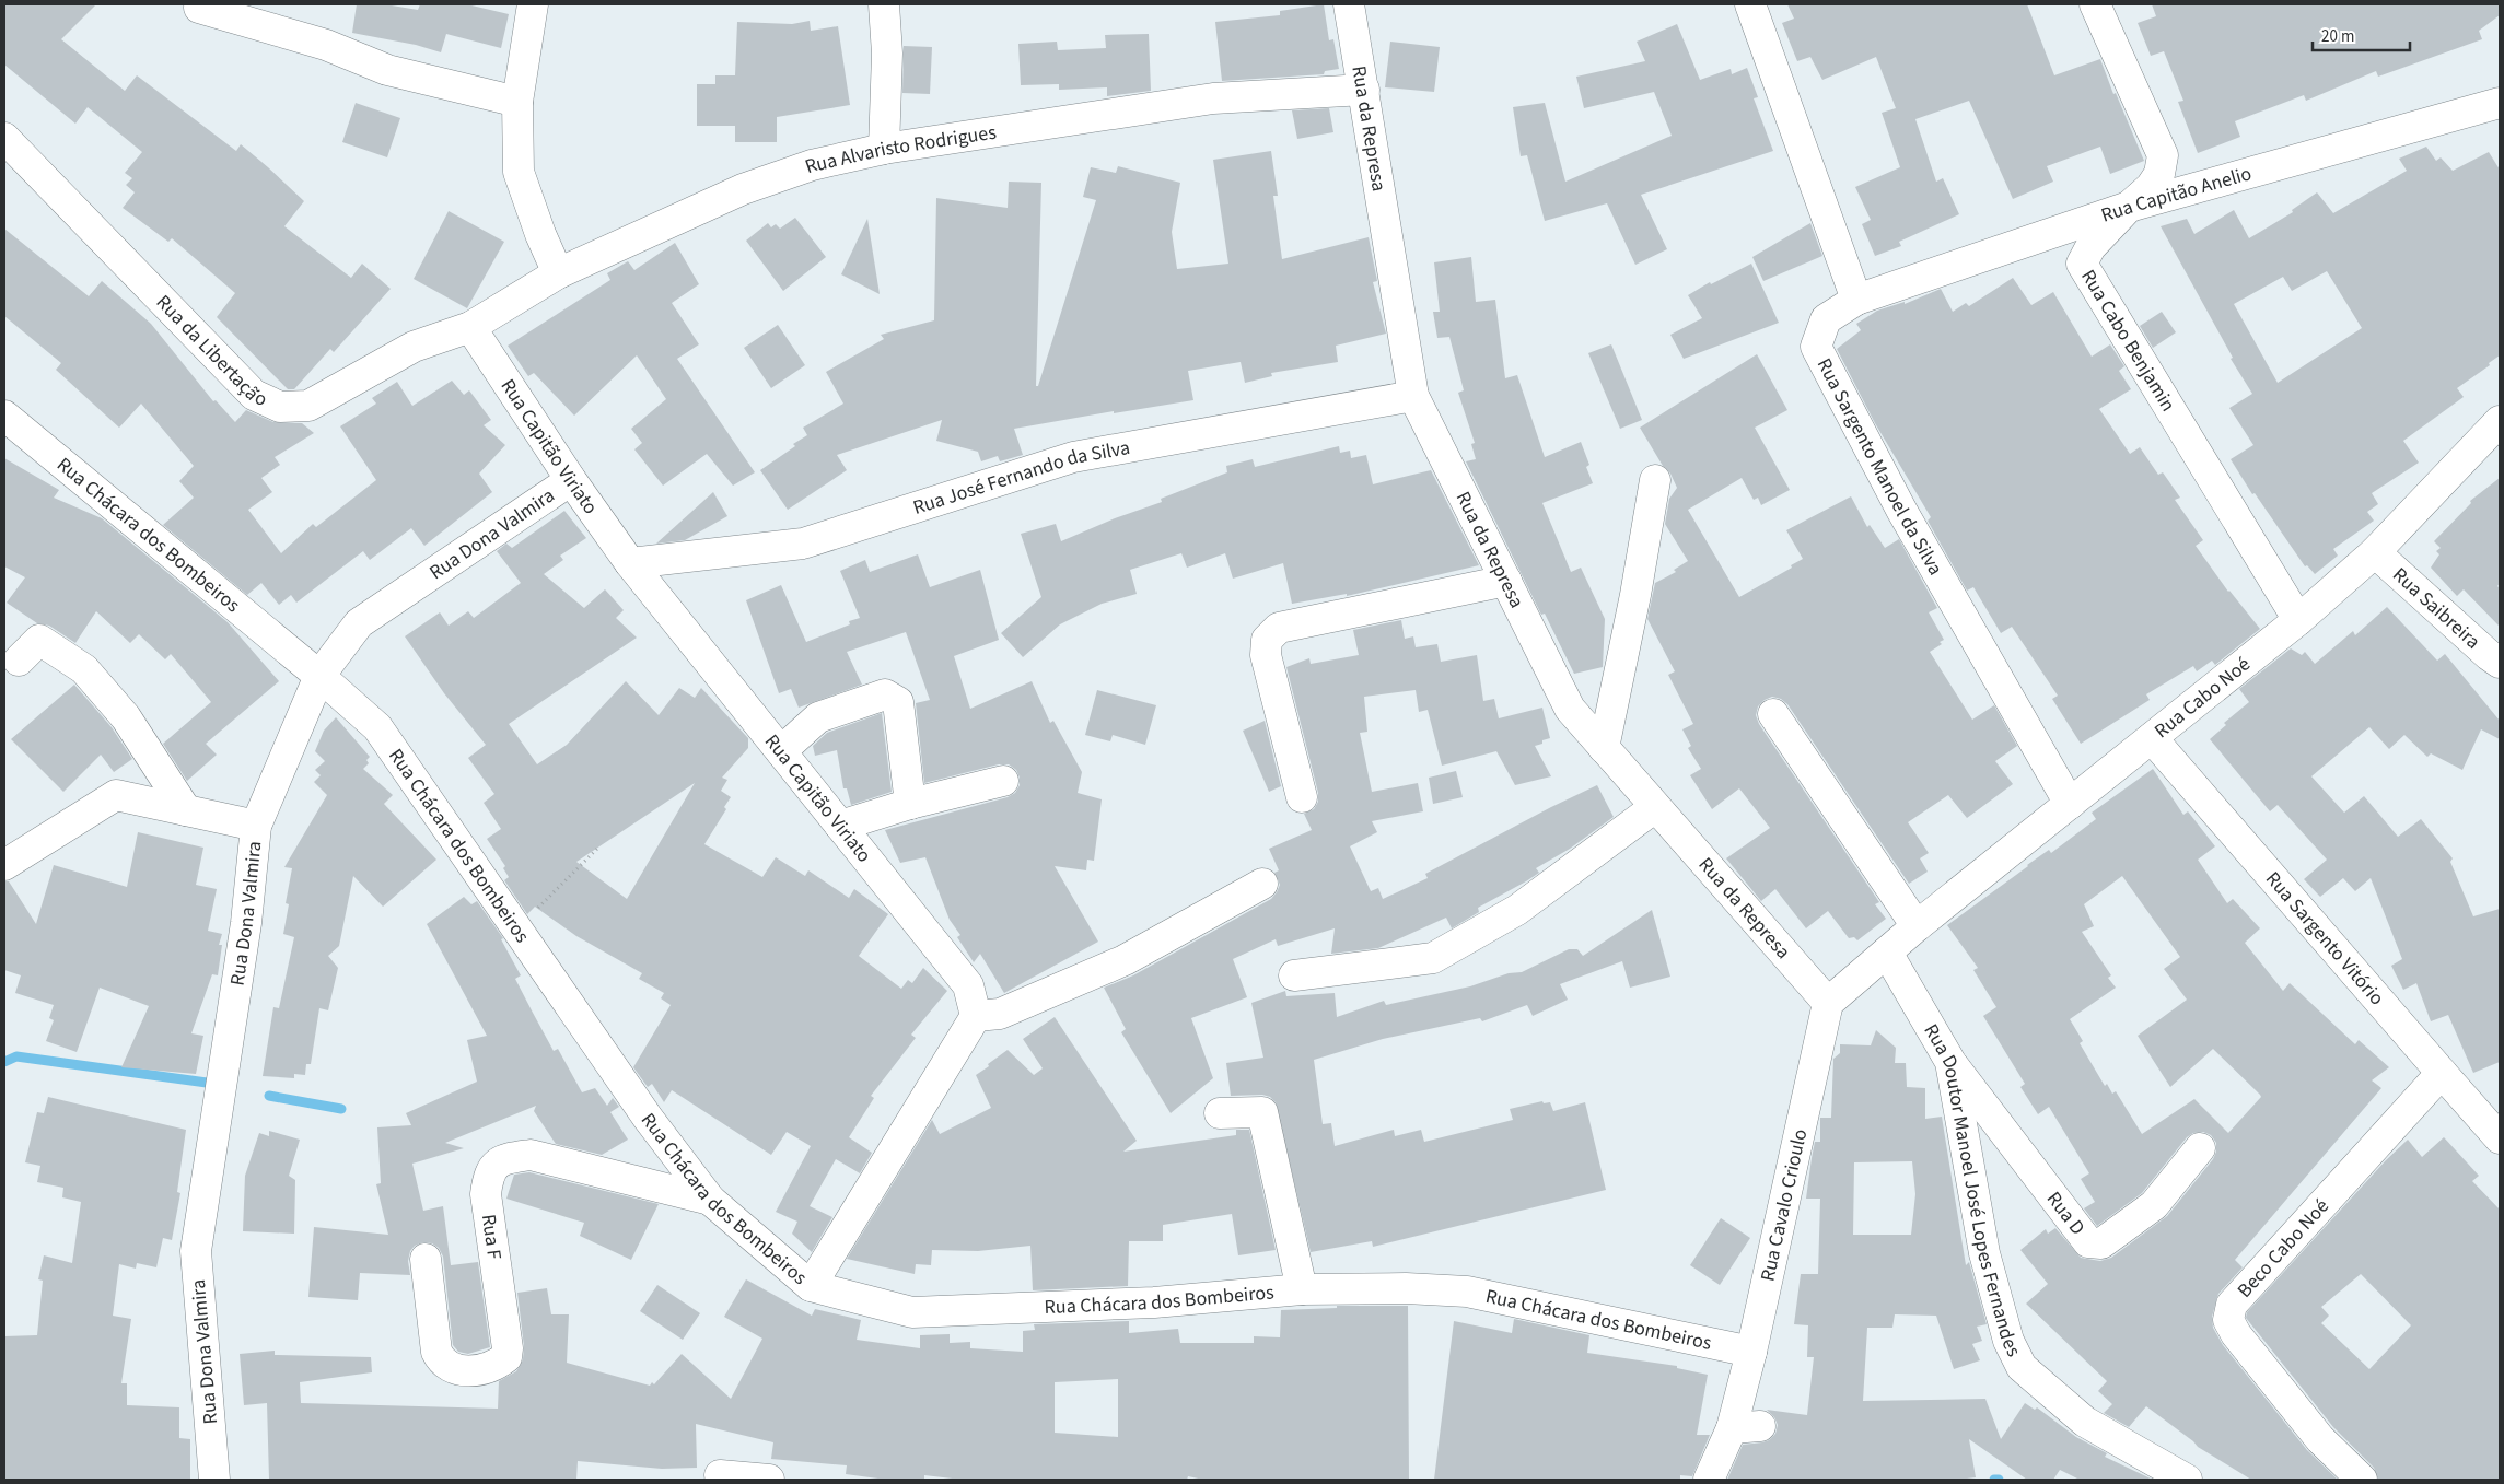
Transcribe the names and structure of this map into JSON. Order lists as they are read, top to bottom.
{
  "streets": {
    "street": [
      "Rua da Represa",
      "Rua Alvaristo Rodrigues",
      "Rua Capitão Anelio",
      "Rua Cabo Benjamin",
      "Rua da Libertação",
      "Rua Capitão Viriato",
      "Rua Sargento Manoel da Silva",
      "Rua José Fernando da Silva",
      "Rua Dona Valmira",
      "Rua Chácara dos Bombeiros",
      "Rua Saibreira",
      "Rua Cabo Noé",
      "Rua Sargento Vitório",
      "Rua Doutor Manoel José Lopes Fernandes",
      "Rua Cavalo Crioulo",
      "Rua D",
      "Rua F",
      "Beco Cabo Noé"
    ]
  },
  "crossings": [
    ["Rua da Represa", "Rua Alvaristo Rodrigues"],
    ["Rua da Represa", "Rua José Fernando da Silva"],
    ["Rua da Represa", "Rua Cavalo Crioulo"],
    ["Rua Alvaristo Rodrigues", "Rua da Libertação"],
    ["Rua Alvaristo Rodrigues", "Rua Capitão Viriato"],
    ["Rua Capitão Anelio", "Rua Cabo Benjamin"],
    ["Rua Capitão Anelio", "Rua Sargento Manoel da Silva"],
    ["Rua Cabo Benjamin", "Rua Cabo Noé"],
    ["Rua da Libertação", "Rua Capitão Viriato"],
    ["Rua Capitão Viriato", "Rua José Fernando da Silva"],
    ["Rua Capitão Viriato", "Rua Dona Valmira"],
    ["Rua Sargento Manoel da Silva", "Rua Cabo Noé"],
    ["Rua Dona Valmira", "Rua Chácara dos Bombeiros"],
    ["Rua Chácara dos Bombeiros", "Rua Cavalo Crioulo"],
    ["Rua Chácara dos Bombeiros", "Rua F"],
    ["Rua Saibreira", "Rua Cabo Noé"],
    ["Rua Cabo Noé", "Rua Sargento Vitório"],
    ["Rua Cabo Noé", "Rua Doutor Manoel José Lopes Fernandes"],
    ["Rua Sargento Vitório", "Beco Cabo Noé"],
    ["Rua Doutor Manoel José Lopes Fernandes", "Rua D"]
  ],
  "scale_bar": "20 m"
}
